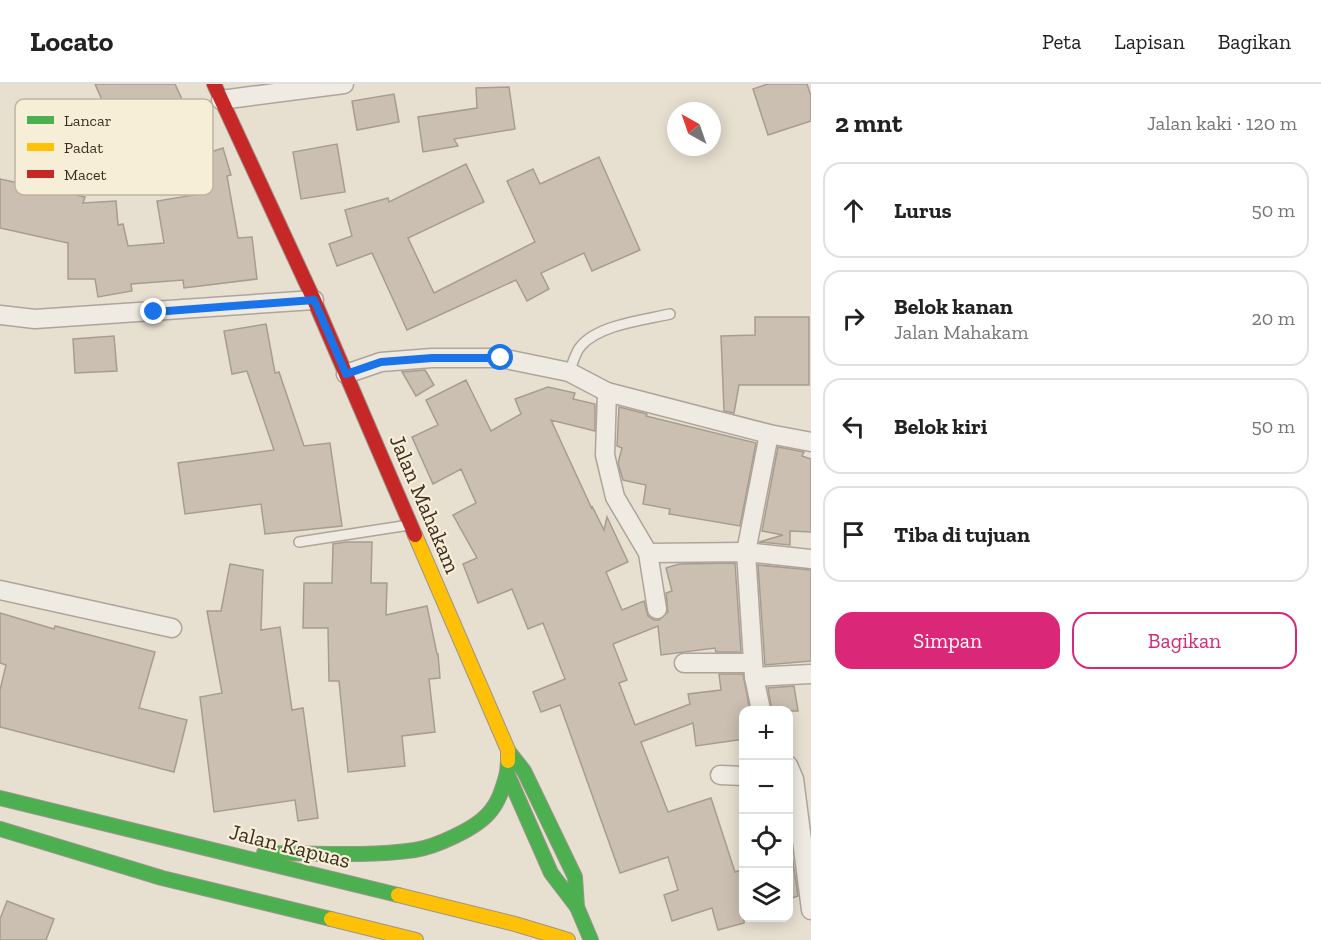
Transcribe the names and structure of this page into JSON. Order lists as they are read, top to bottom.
{
  "streets": {
    "street": ["Jalan Mahakam", "Jalan Kapuas"]
  },
  "legend": ["Lancar", "Padat", "Macet"],
  "north": "top left",
  "page": {
    "header": "Locato",
    "nav": ["Peta", "Lapisan", "Bagikan"],
    "heading": ["2 mnt", "Jalan kaki · 120 m"],
    "list": [
      ["Lurus", "50 m"],
      ["Belok kanan", "Jalan Mahakam", "20 m"],
      ["Belok kiri", "50 m"],
      "Tiba di tujuan"
    ],
    "buttons": ["Simpan", "Bagikan"],
    "map_buttons": ["+", "−"]
  }
}
